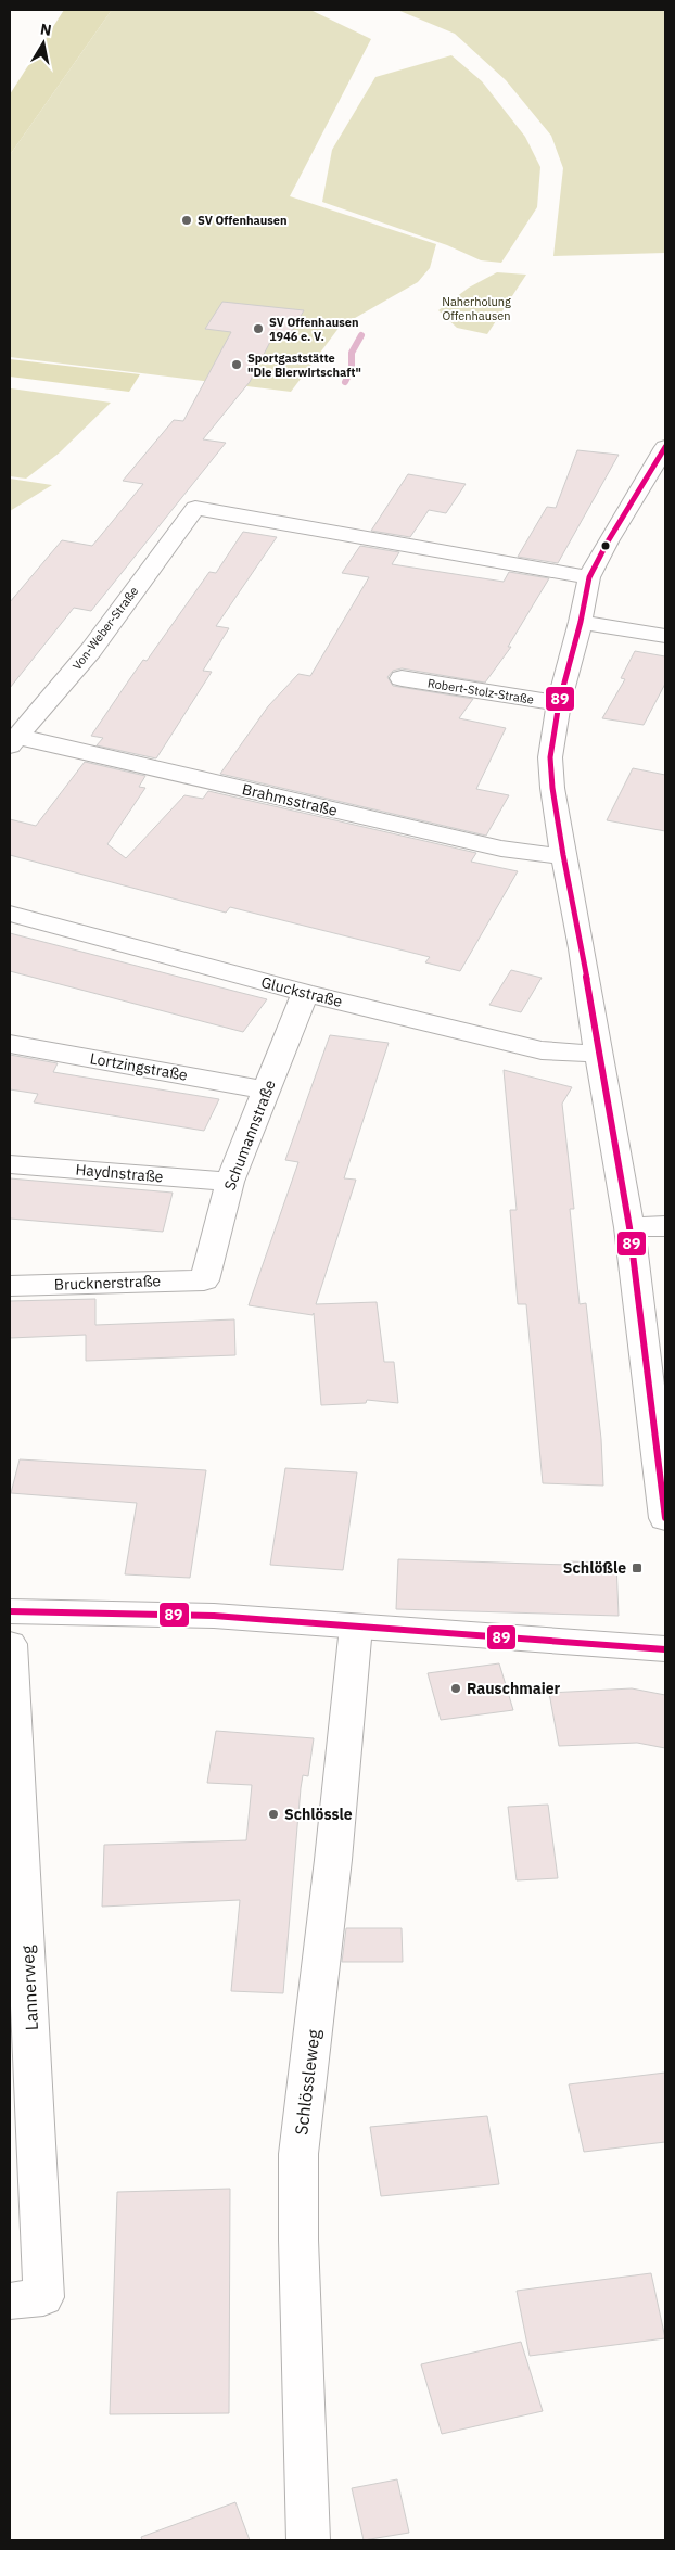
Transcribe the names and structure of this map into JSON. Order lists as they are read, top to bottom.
{
  "streets": {
    "street": [
      "Von-Weber-Straße",
      "Robert-Stolz-Straße",
      "Brahmsstraße",
      "Gluckstraße",
      "Lortzingstraße",
      "Schumannstraße",
      "Haydnstraße",
      "Brucknerstraße",
      "Lannerweg",
      "Schlössleweg"
    ]
  },
  "crossings": [
    ["Von-Weber-Straße", "Brahmsstraße"],
    ["Gluckstraße", "Schumannstraße"],
    ["Lortzingstraße", "Schumannstraße"],
    ["Schumannstraße", "Haydnstraße"],
    ["Schumannstraße", "Brucknerstraße"]
  ],
  "parks": ["Naherholung Offenhausen"],
  "places": {
    "other": [
      "SV Offenhausen",
      "SV Offenhausen 1946 e. V.",
      "Sportgaststätte \"Die Bierwirtschaft\"",
      "Rauschmaier",
      "Schlössle"
    ],
    "transit": ["Schlößle"]
  },
  "lines": ["transit line 89"],
  "north": "top"
}
